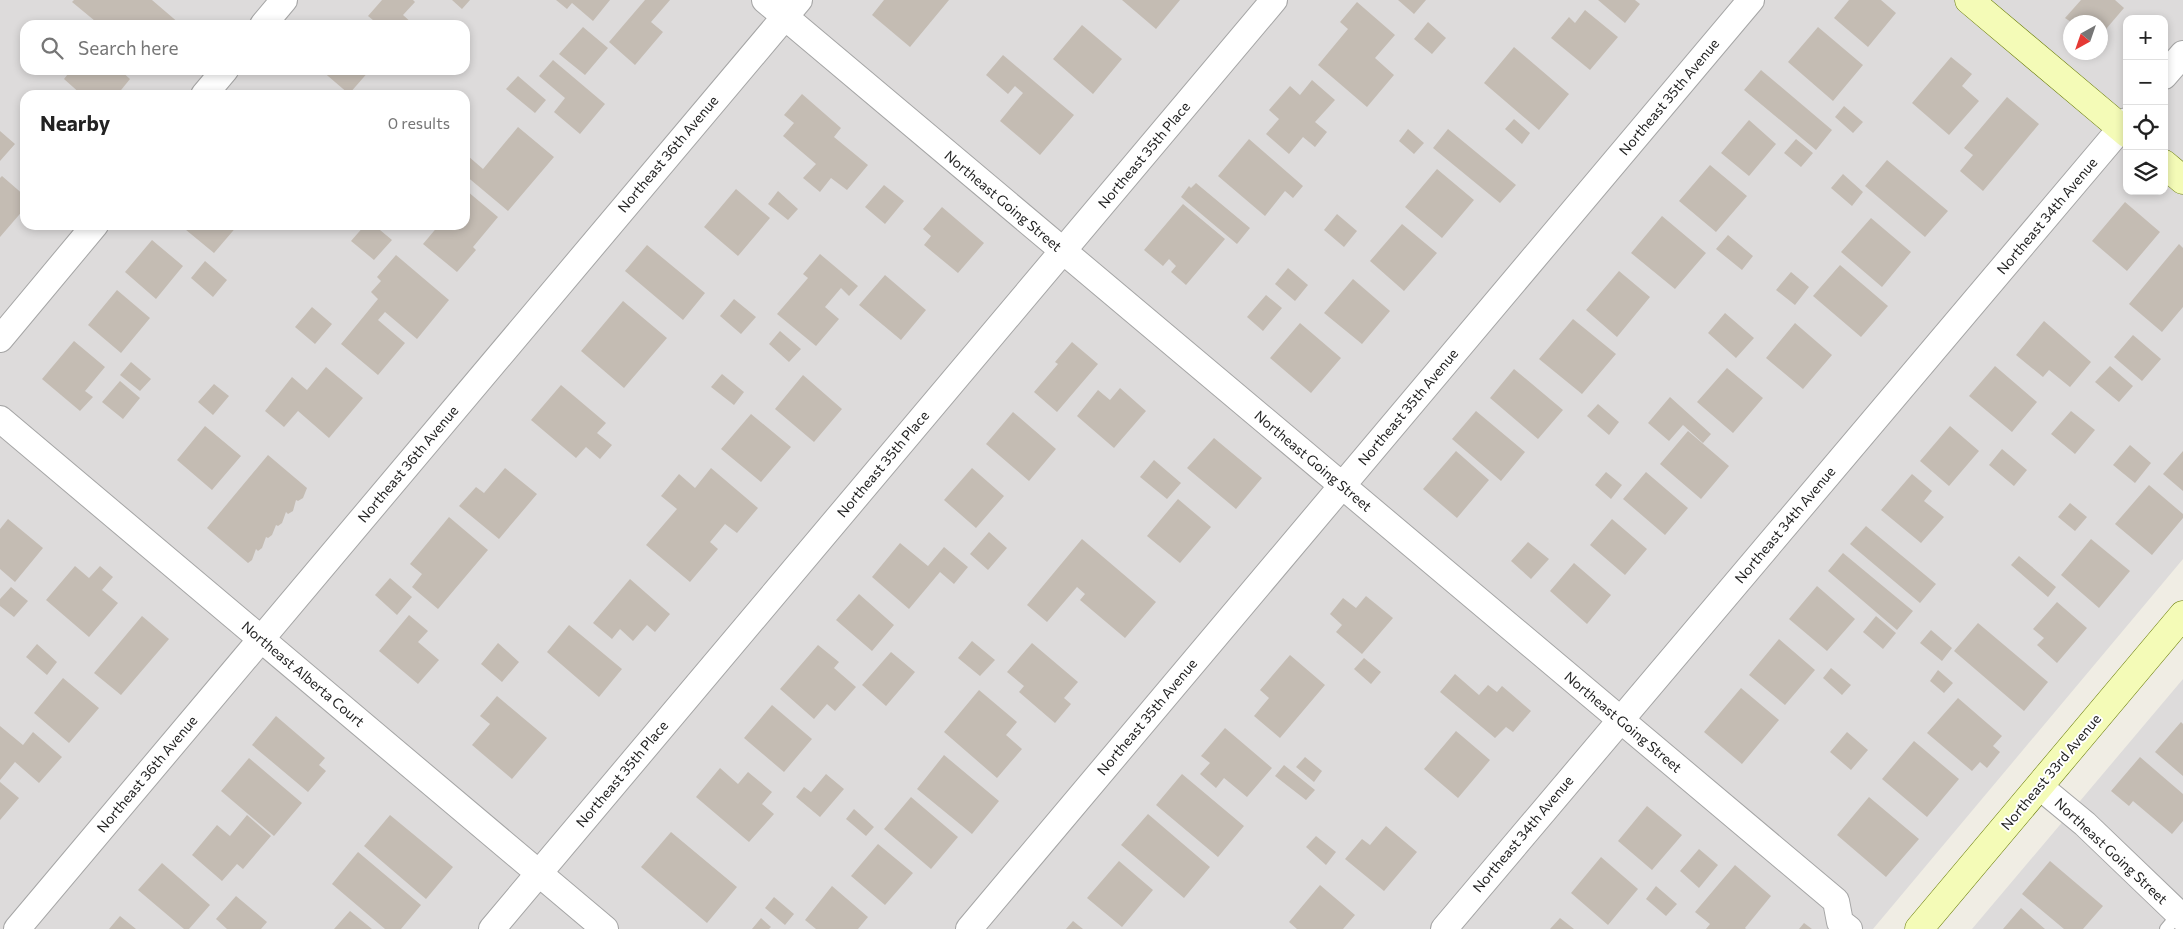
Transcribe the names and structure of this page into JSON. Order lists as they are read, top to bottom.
{
  "streets": {
    "main road": ["Northeast 33rd Avenue"],
    "street": [
      "Northeast 35th Avenue",
      "Northeast 36th Avenue",
      "Northeast 35th Place",
      "Northeast Going Street",
      "Northeast 34th Avenue",
      "Northeast Alberta Court"
    ]
  },
  "crossings": [
    ["Northeast 35th Avenue", "Northeast Going Street"],
    ["Northeast 36th Avenue", "Northeast Going Street"],
    ["Northeast 36th Avenue", "Northeast Alberta Court"],
    ["Northeast 35th Place", "Northeast Going Street"],
    ["Northeast 35th Place", "Northeast Alberta Court"],
    ["Northeast Going Street", "Northeast 34th Avenue"],
    ["Northeast Going Street", "Northeast 33rd Avenue"]
  ],
  "north": "bottom left",
  "page": {
    "map_buttons": ["+", "−"],
    "search": "Search here",
    "heading": ["Nearby", "0 results"]
  }
}
